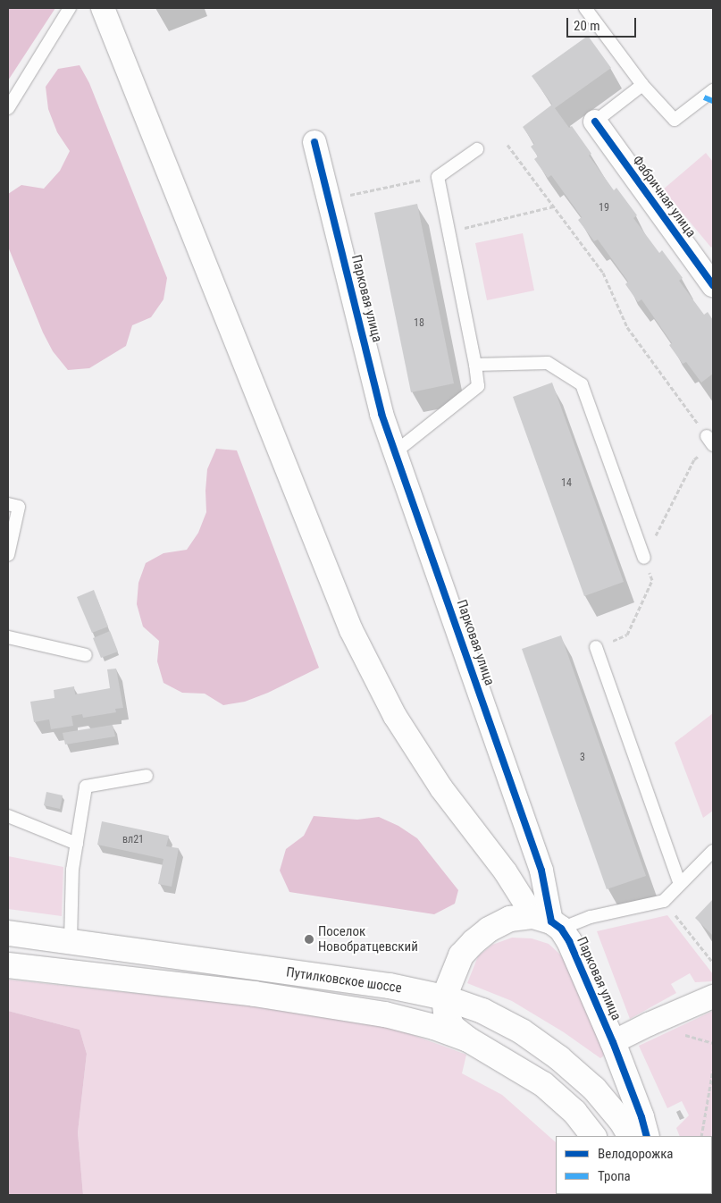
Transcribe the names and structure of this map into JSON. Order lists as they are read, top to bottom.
{
  "streets": {
    "main road": ["Парковая улица", "Путилковское шоссе"],
    "street": ["Фабричная улица"]
  },
  "places": ["Поселок Новобратцевский"],
  "house_numbers": [
    "19",
    "18",
    "14",
    "3",
    "вл21"
  ],
  "legend": ["Велодорожка", "Тропа"],
  "scale_bar": "20 m"
}
